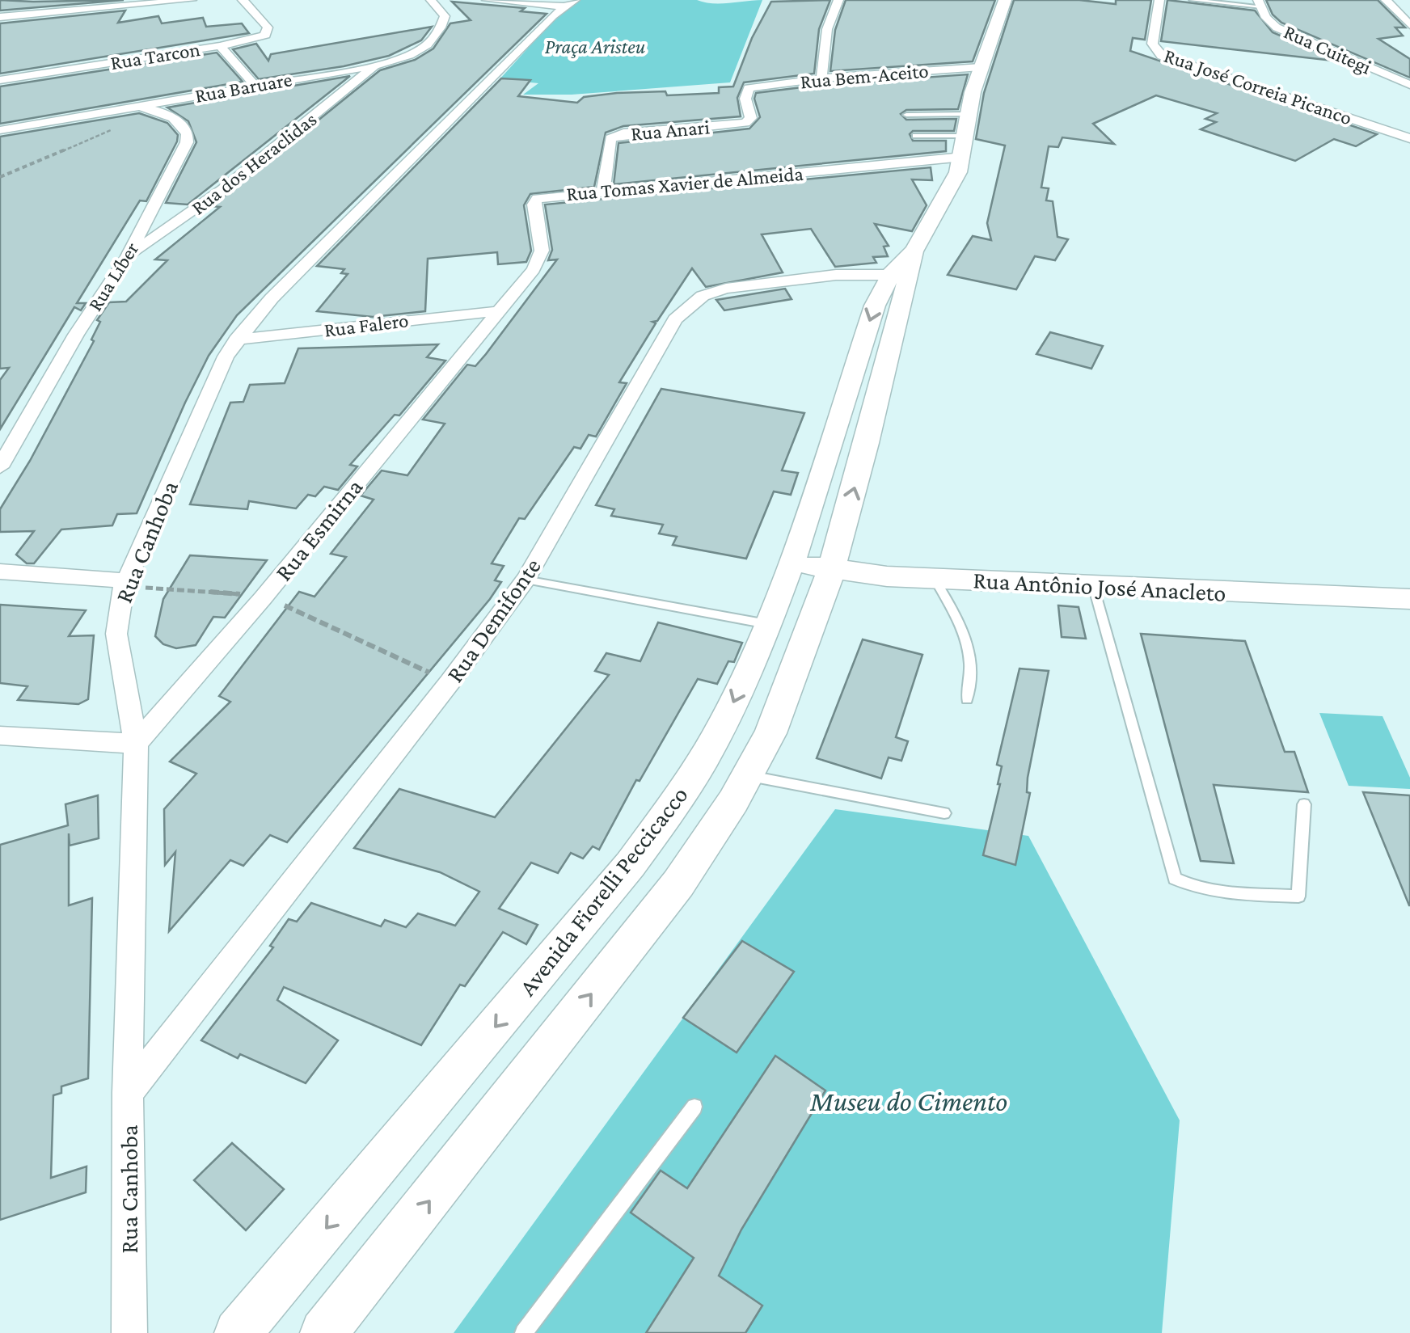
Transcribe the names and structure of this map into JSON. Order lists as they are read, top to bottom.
{
  "streets": {
    "main road": ["Rua Antônio José Anacleto", "Avenida Fiorelli Peccicacco"],
    "street": [
      "Rua Cuitegi",
      "Rua Tarcon",
      "Rua Bem-Aceito",
      "Rua José Correia Picanco",
      "Rua Baruare",
      "Rua Anari",
      "Rua dos Heraclidas",
      "Rua Tomas Xavier de Almeida",
      "Rua Líber",
      "Rua Falero",
      "Rua Esmirna",
      "Rua Canhoba",
      "Rua Demifonte"
    ]
  },
  "crossings": [
    ["Rua Bem-Aceito", "Rua Anari"],
    ["Rua Bem-Aceito", "Avenida Fiorelli Peccicacco"],
    ["Rua Baruare", "Rua dos Heraclidas"],
    ["Rua Baruare", "Rua Líber"],
    ["Rua Anari", "Rua Tomas Xavier de Almeida"],
    ["Rua dos Heraclidas", "Rua Líber"],
    ["Rua Tomas Xavier de Almeida", "Rua Falero"],
    ["Rua Tomas Xavier de Almeida", "Rua Esmirna"],
    ["Rua Tomas Xavier de Almeida", "Avenida Fiorelli Peccicacco"],
    ["Rua Falero", "Rua Esmirna"],
    ["Rua Falero", "Rua Canhoba"],
    ["Rua Esmirna", "Rua Canhoba"],
    ["Rua Canhoba", "Rua Demifonte"],
    ["Rua Antônio José Anacleto", "Avenida Fiorelli Peccicacco"],
    ["Rua Demifonte", "Avenida Fiorelli Peccicacco"]
  ],
  "parks": ["Praça Aristeu", "Museu do Cimento"]
}
